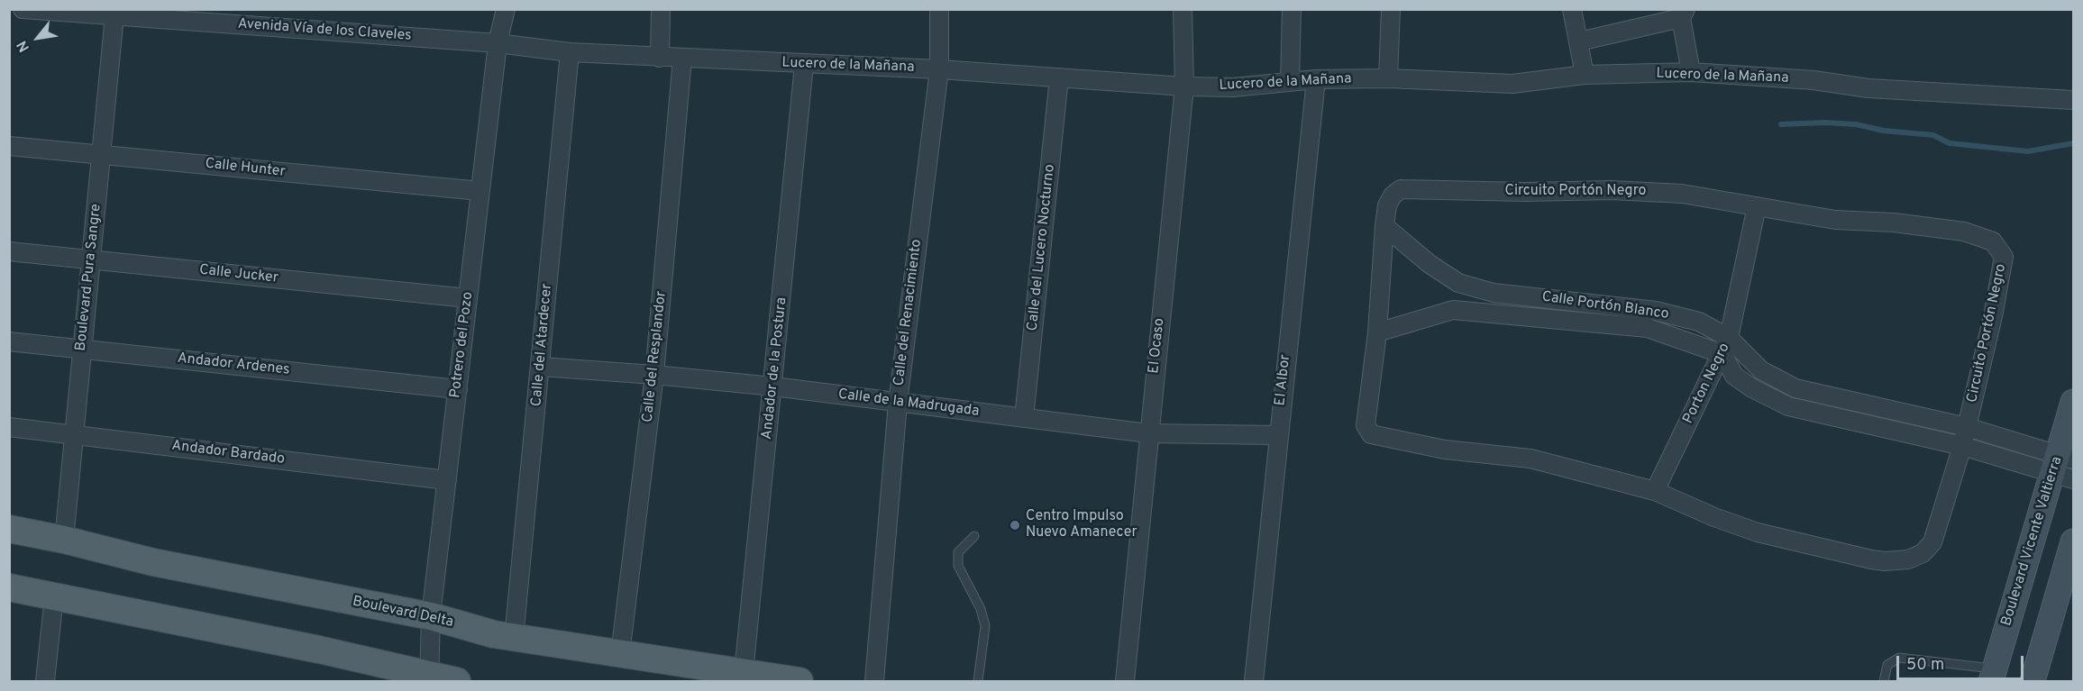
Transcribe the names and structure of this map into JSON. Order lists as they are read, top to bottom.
{
  "streets": {
    "main road": ["Boulevard Vicente Valtierra", "Boulevard Delta"],
    "street": [
      "Avenida Vía de los Claveles",
      "Lucero de la Mañana",
      "Calle Hunter",
      "Circuito Portón Negro",
      "Calle del Lucero Nocturno",
      "Calle Jucker",
      "Boulevard Pura Sangre",
      "Calle Portón Blanco",
      "Calle del Renacimiento",
      "Potrero del Pozo",
      "Calle del Atardecer",
      "El Ocaso",
      "Calle del Resplandor",
      "Andador Ardenes",
      "Andador de la Postura",
      "El Albor",
      "Porton Negro",
      "Calle de la Madrugada",
      "Andador Bardado"
    ]
  },
  "crossings": [
    ["Avenida Vía de los Claveles", "Lucero de la Mañana"],
    ["Avenida Vía de los Claveles", "Boulevard Pura Sangre"],
    ["Avenida Vía de los Claveles", "Potrero del Pozo"],
    ["Lucero de la Mañana", "Calle del Lucero Nocturno"],
    ["Lucero de la Mañana", "Calle del Renacimiento"],
    ["Lucero de la Mañana", "Potrero del Pozo"],
    ["Lucero de la Mañana", "Calle del Atardecer"],
    ["Lucero de la Mañana", "El Ocaso"],
    ["Lucero de la Mañana", "Calle del Resplandor"],
    ["Lucero de la Mañana", "Andador de la Postura"],
    ["Lucero de la Mañana", "El Albor"],
    ["Calle Hunter", "Boulevard Pura Sangre"],
    ["Calle Hunter", "Potrero del Pozo"],
    ["Circuito Portón Negro", "Calle Portón Blanco"],
    ["Circuito Portón Negro", "Porton Negro"],
    ["Calle del Lucero Nocturno", "Calle de la Madrugada"],
    ["Calle Jucker", "Boulevard Pura Sangre"],
    ["Calle Jucker", "Potrero del Pozo"],
    ["Boulevard Pura Sangre", "Andador Ardenes"],
    ["Boulevard Pura Sangre", "Andador Bardado"],
    ["Boulevard Pura Sangre", "Boulevard Delta"],
    ["Calle Portón Blanco", "Porton Negro"],
    ["Calle Portón Blanco", "Boulevard Vicente Valtierra"],
    ["Calle del Renacimiento", "Calle de la Madrugada"],
    ["Potrero del Pozo", "Andador Ardenes"],
    ["Potrero del Pozo", "Andador Bardado"],
    ["Potrero del Pozo", "Boulevard Delta"],
    ["Calle del Atardecer", "Calle de la Madrugada"],
    ["Calle del Atardecer", "Boulevard Delta"],
    ["El Ocaso", "Calle de la Madrugada"],
    ["Calle del Resplandor", "Calle de la Madrugada"],
    ["Calle del Resplandor", "Boulevard Delta"],
    ["Andador de la Postura", "Calle de la Madrugada"],
    ["Andador de la Postura", "Boulevard Delta"],
    ["El Albor", "Calle de la Madrugada"]
  ],
  "places": ["Centro Impulso Nuevo Amanecer"],
  "scale_bar": "50 m",
  "north": "bottom left"
}
